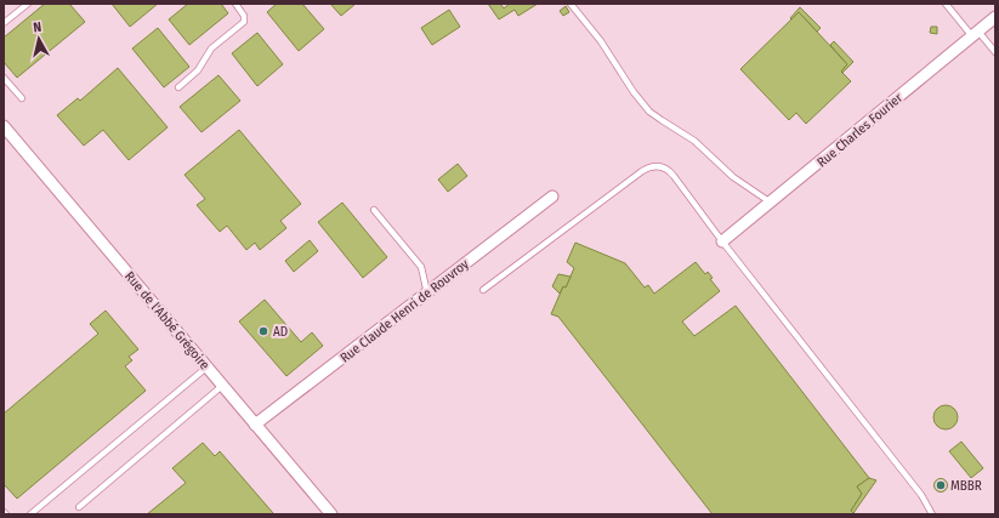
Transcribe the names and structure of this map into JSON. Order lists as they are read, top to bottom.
{
  "streets": {
    "street": ["Rue Charles Fourier", "Rue Claude Henri de Rouvroy", "Rue de l'Abbé Grégoire"]
  },
  "crossings": [
    ["Rue Claude Henri de Rouvroy", "Rue de l'Abbé Grégoire"]
  ],
  "places": ["AD", "MBBR"],
  "north": "top"
}
